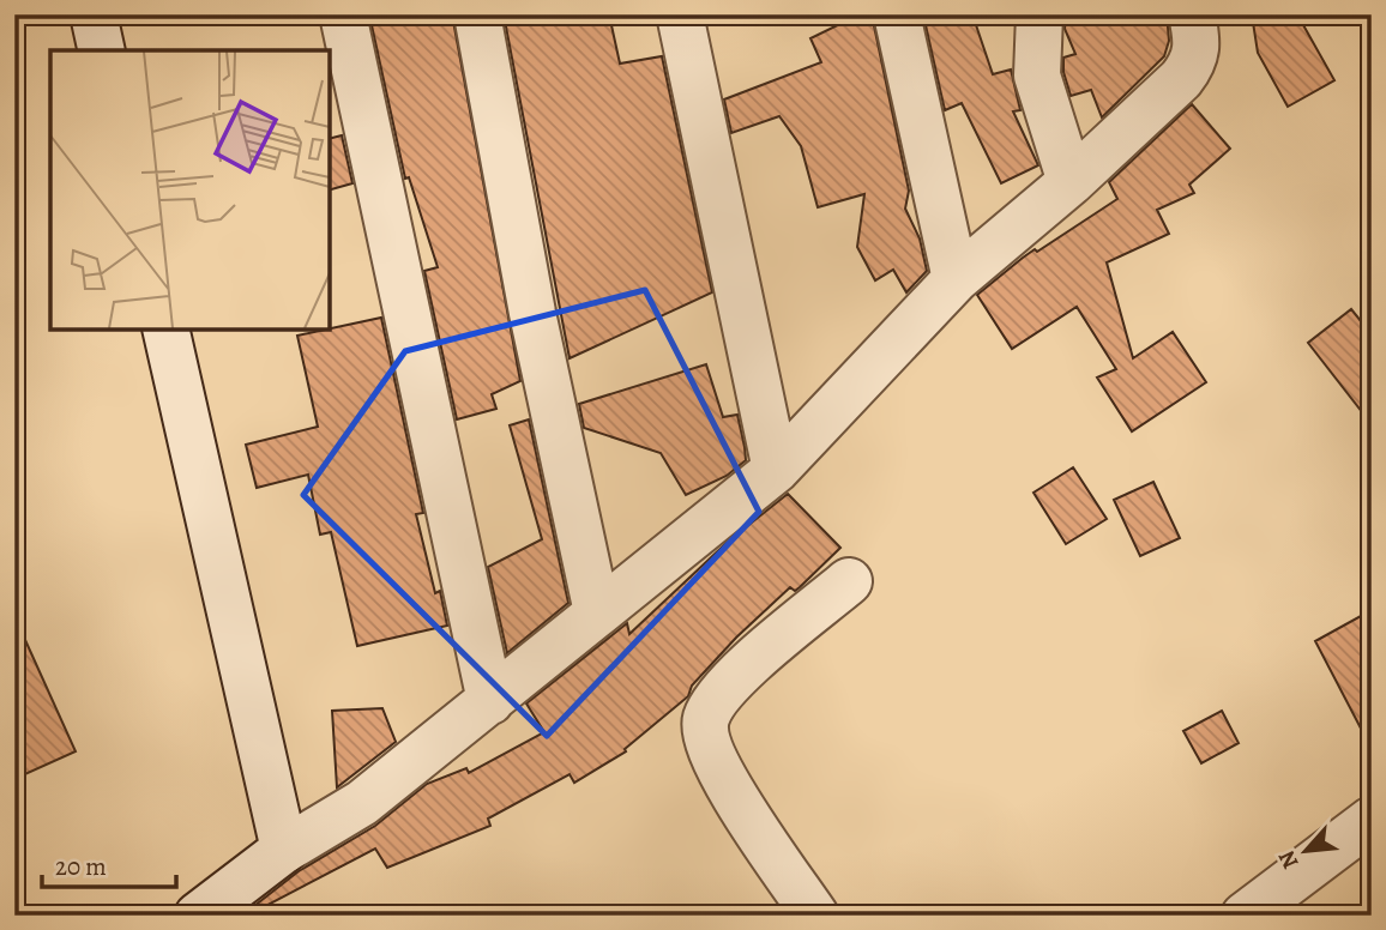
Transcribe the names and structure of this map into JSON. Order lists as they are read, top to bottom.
{
  "scale_bar": "20 m",
  "north": "bottom left"
}
